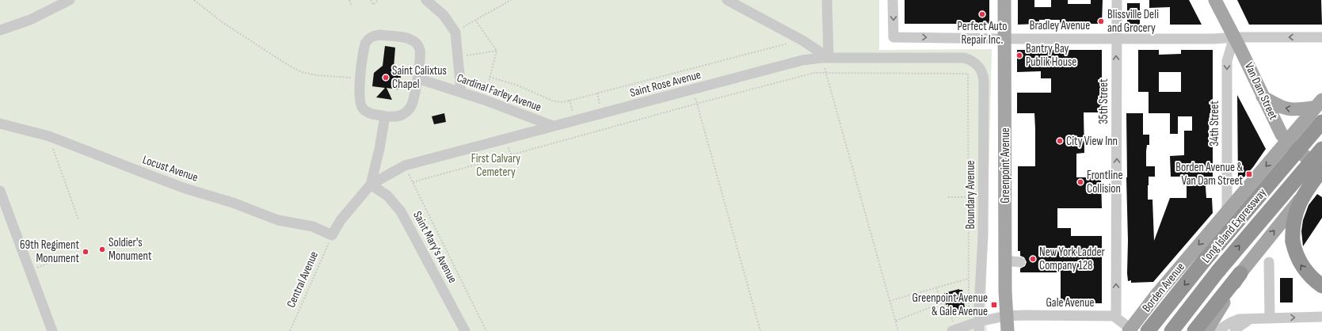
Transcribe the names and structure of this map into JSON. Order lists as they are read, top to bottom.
{
  "streets": {
    "highway": ["Long Island Expressway"],
    "main road": ["Van Dam Street", "Greenpoint Avenue", "Borden Avenue"],
    "street": [
      "Bradley Avenue",
      "Saint Rose Avenue",
      "Cardinal Farley Avenue",
      "35th Street",
      "34th Street",
      "Locust Avenue",
      "Boundary Avenue",
      "Saint Mary's Avenue",
      "Gale Avenue"
    ],
    "path": ["Central Avenue"]
  },
  "crossings": [
    ["Bradley Avenue", "Van Dam Street"],
    ["Bradley Avenue", "35th Street"],
    ["Bradley Avenue", "34th Street"],
    ["Bradley Avenue", "Greenpoint Avenue"],
    ["Saint Rose Avenue", "Cardinal Farley Avenue"],
    ["Saint Rose Avenue", "Boundary Avenue"],
    ["Saint Rose Avenue", "Saint Mary's Avenue"],
    ["Van Dam Street", "34th Street"],
    ["Van Dam Street", "Borden Avenue"],
    ["35th Street", "Gale Avenue"],
    ["34th Street", "Borden Avenue"],
    ["Greenpoint Avenue", "Gale Avenue"],
    ["Locust Avenue", "Central Avenue"],
    ["Boundary Avenue", "Gale Avenue"]
  ],
  "one_way": ["35th Street", "34th Street"],
  "parks": ["First Calvary Cemetery"],
  "places": {
    "other": [
      "Perfect Auto Repair Inc.",
      "Blissville Deli and Grocery",
      "Bantry Bay Publik House",
      "Saint Calixtus Chapel",
      "City View Inn",
      "Frontline Collision",
      "Soldier's Monument",
      "69th Regiment Monument",
      "New York Ladder Company 128"
    ],
    "transit": ["Borden Avenue & Van Dam Street", "Greenpoint Avenue & Gale Avenue"]
  }
}
